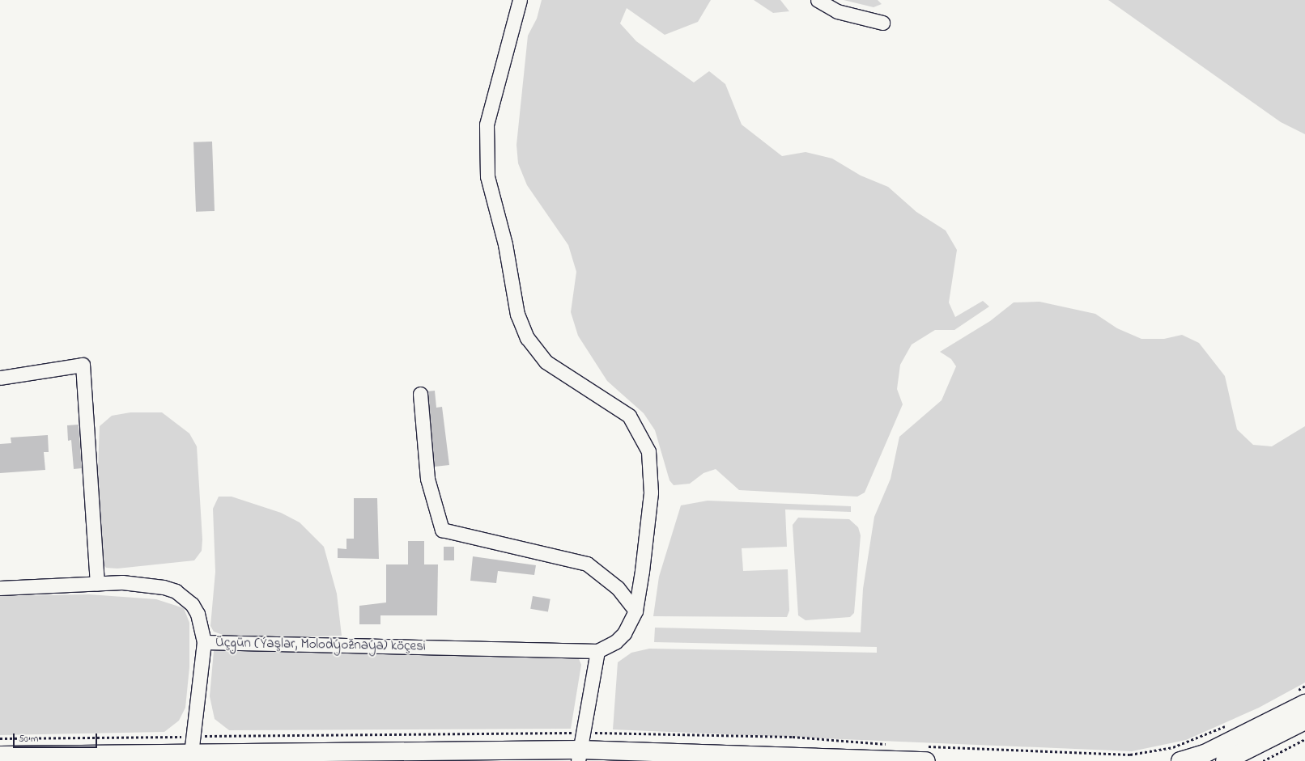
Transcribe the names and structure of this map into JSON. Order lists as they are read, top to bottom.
{
  "streets": {
    "street": ["Üçgün (Ýaşlar, Molodýožnaýa) köçesi"]
  },
  "scale_bar": "50 m"
}
